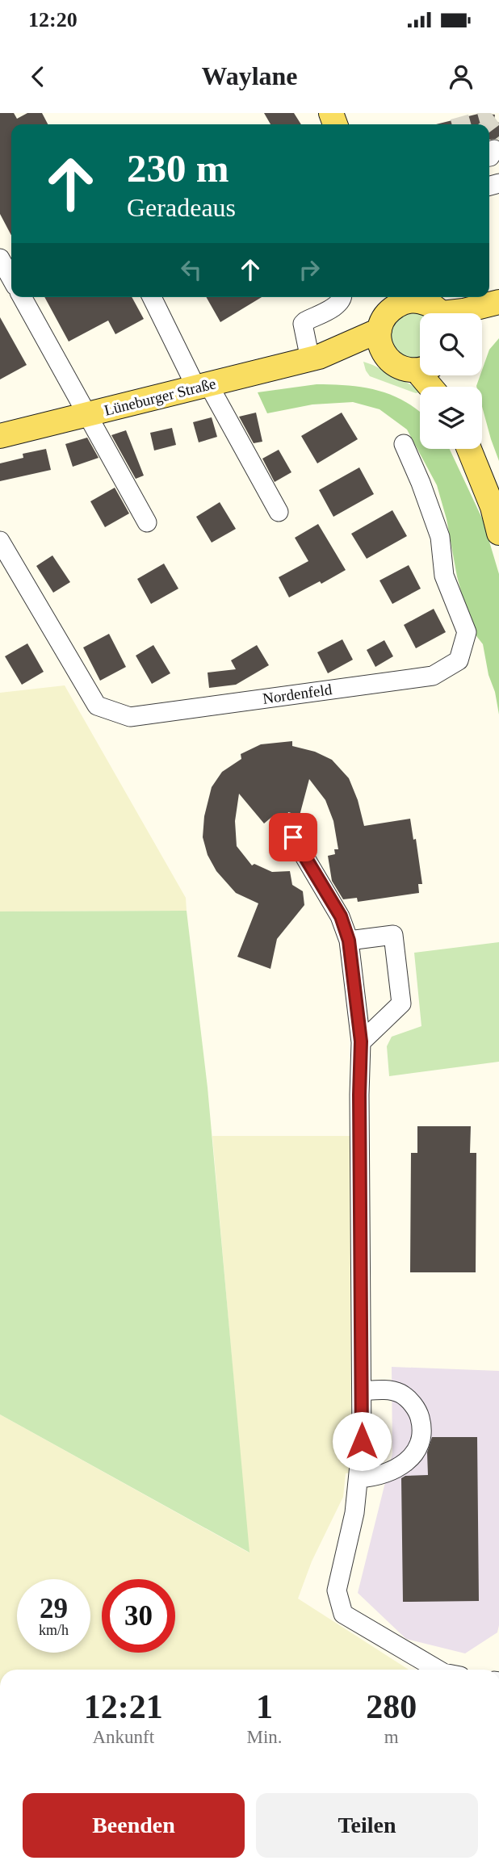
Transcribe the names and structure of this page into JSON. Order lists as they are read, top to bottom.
{
  "streets": {
    "main road": ["Lüneburger Straße"],
    "street": ["Nordenfeld"]
  },
  "page": {
    "status": "12:20",
    "header": "Waylane",
    "turn": ["230 m", "Geradeaus"],
    "speed": "29 km/h",
    "limit": "30",
    "eta": [
      "12:21",
      "Ankunft",
      "1",
      "Min.",
      "280",
      "m"
    ],
    "buttons": ["Beenden", "Teilen"]
  }
}
